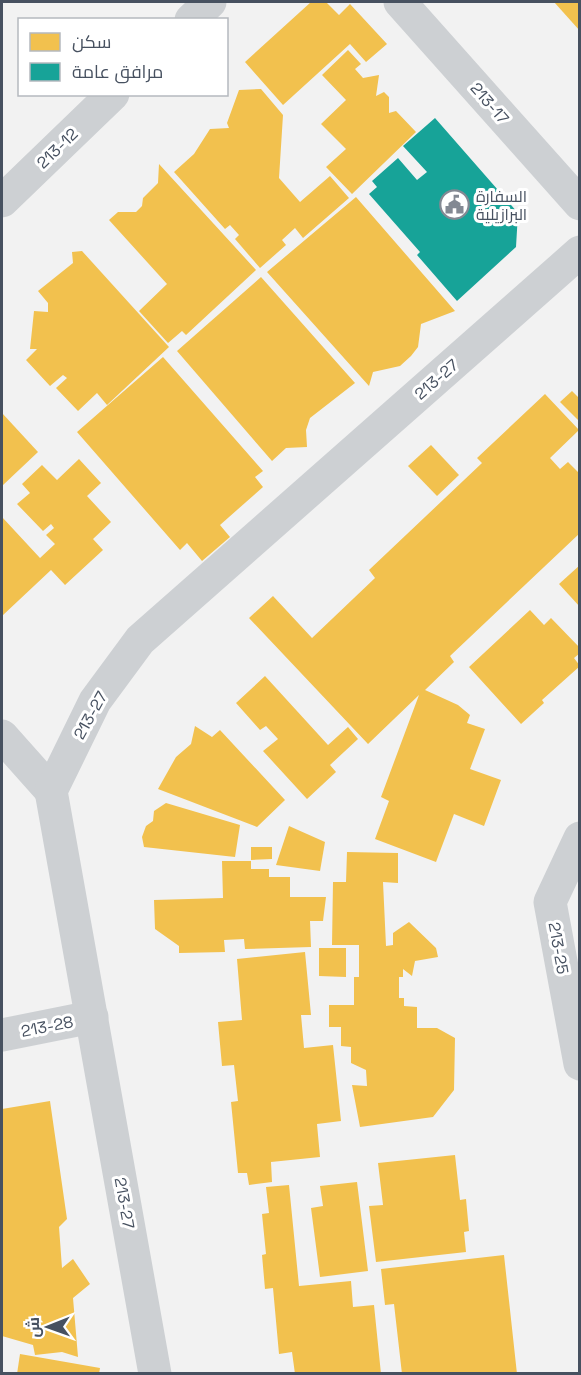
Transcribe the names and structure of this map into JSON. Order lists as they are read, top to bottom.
{
  "streets": {
    "street": [
      "213-17",
      "213-12",
      "213-27",
      "213-25",
      "213-28"
    ]
  },
  "crossings": [
    ["213-27", "213-28"]
  ],
  "places": {
    "public building": ["السفارة البرازيلية"]
  },
  "legend": ["سكن", "مرافق عامة"],
  "north": "left"
}
